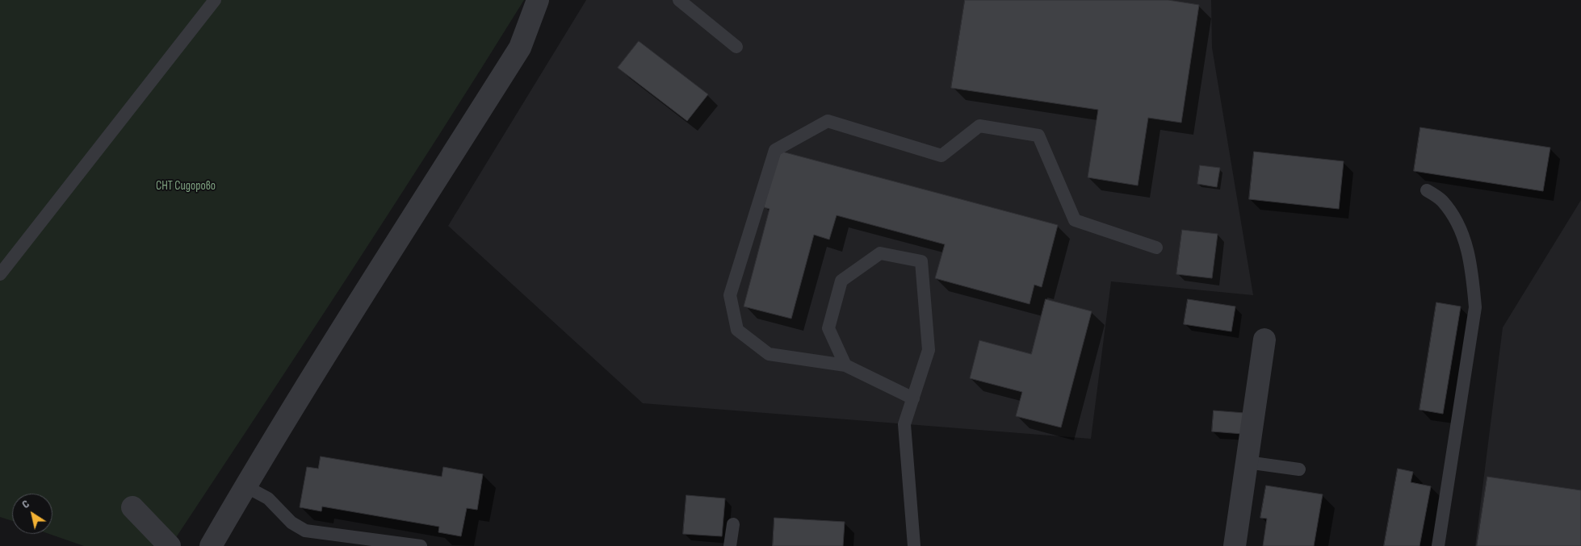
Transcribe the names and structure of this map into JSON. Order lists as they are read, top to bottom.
{
  "parks": ["СНТ Сидорово"],
  "north": "top left"
}
